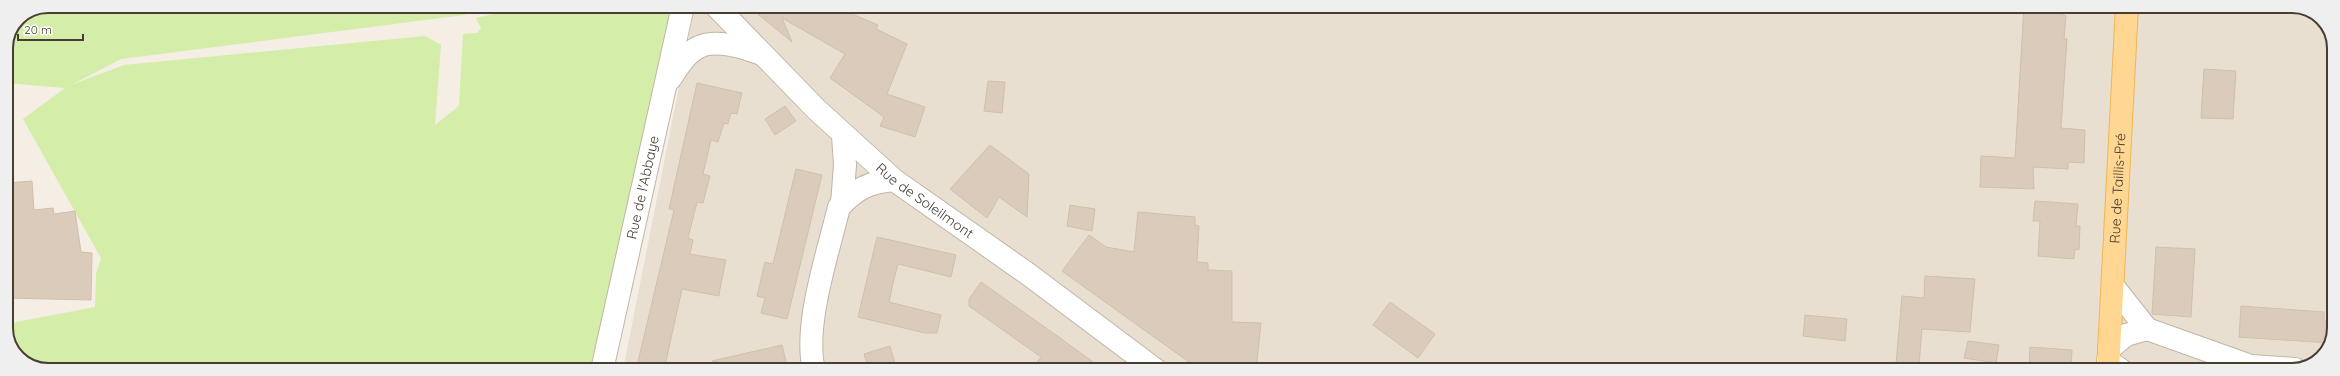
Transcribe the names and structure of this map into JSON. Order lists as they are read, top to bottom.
{
  "streets": {
    "main road": ["Rue de Taillis-Pré"],
    "street": ["Rue de l'Abbaye", "Rue de Soleilmont"]
  },
  "scale_bar": "20 m"
}
